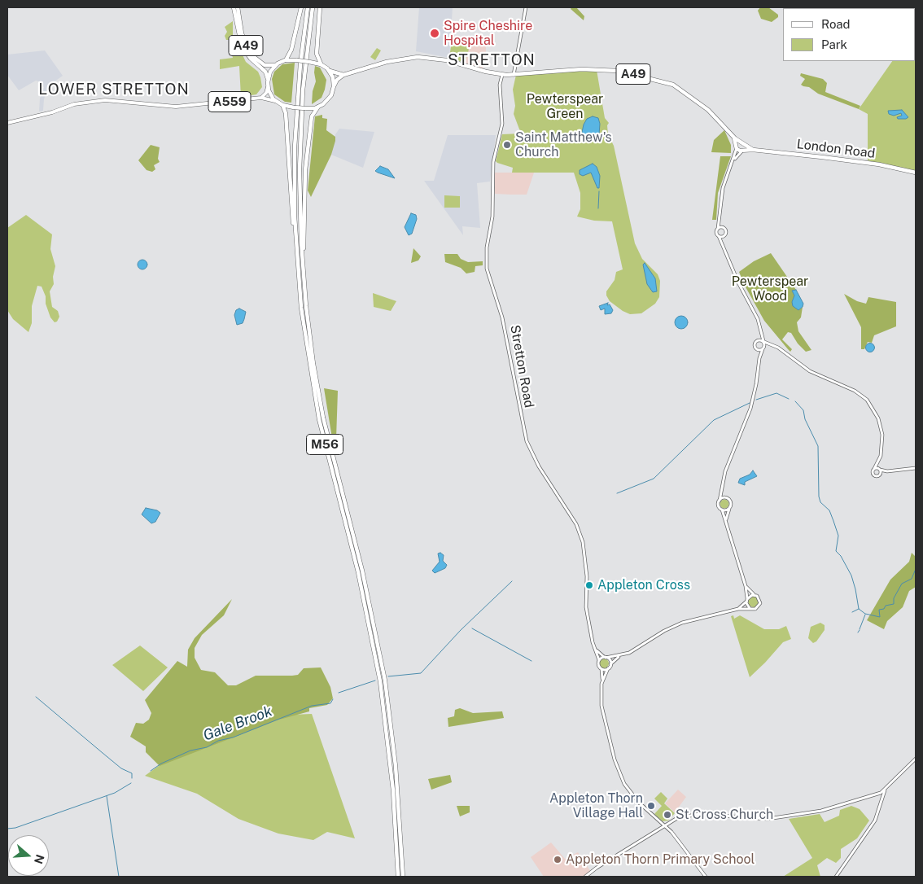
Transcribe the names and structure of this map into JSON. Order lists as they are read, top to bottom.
{
  "streets": {
    "highway": ["A49", "London Road", "M56"],
    "main road": ["A559"],
    "street": ["Stretton Road"]
  },
  "crossings": [
    ["A49", "A559"],
    ["A49", "London Road"],
    ["A49", "Stretton Road"],
    ["A49", "M56"],
    ["A559", "M56"]
  ],
  "districts": ["STRETTON", "LOWER STRETTON"],
  "water": ["Gale Brook"],
  "parks": ["Pewterspear Green", "Pewterspear Wood"],
  "places": [
    "Spire Cheshire Hospital",
    "Saint Matthew's Church",
    "Appleton Cross",
    "Appleton Thorn Village Hall",
    "St Cross Church",
    "Appleton Thorn Primary School"
  ],
  "legend": ["Road", "Park"],
  "north": "right"
}
